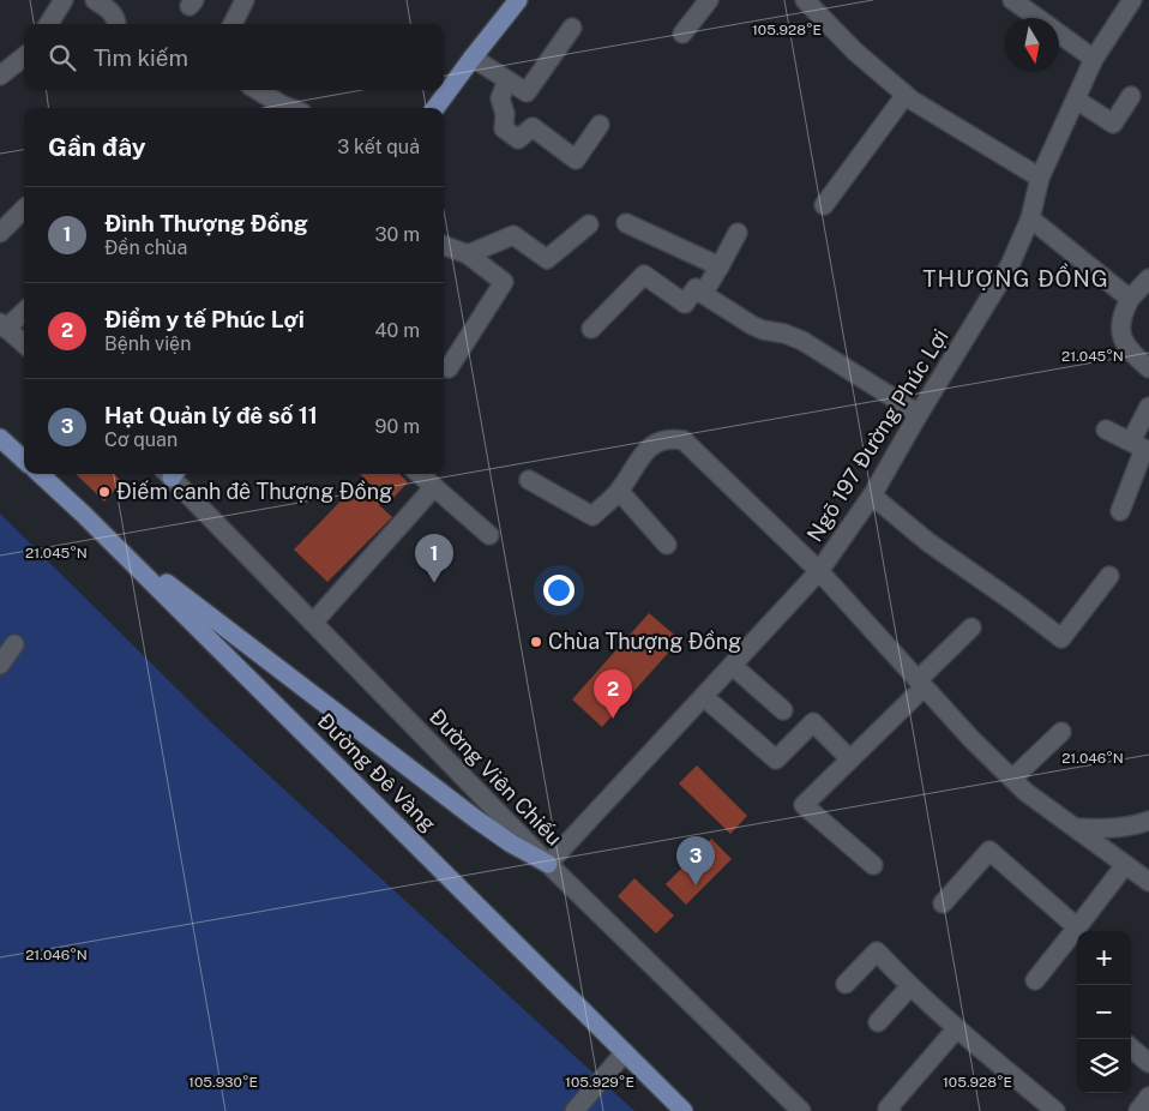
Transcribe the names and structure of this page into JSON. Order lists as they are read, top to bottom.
{
  "streets": {
    "main road": ["Đường Đê Vàng"],
    "street": ["Ngõ 197 Đường Phúc Lợi", "Đường Viên Chiếu"]
  },
  "crossings": [
    ["Ngõ 197 Đường Phúc Lợi", "Đường Viên Chiếu"]
  ],
  "districts": ["THƯỢNG ĐỒNG"],
  "places": ["Điếm canh đê Thượng Đồng", "Chùa Thượng Đồng"],
  "north": "bottom",
  "page": {
    "search": "Tìm kiếm",
    "heading": ["Gần đây", "3 kết quả"],
    "list": [
      {
        "mark": "1",
        "name": "Đình Thượng Đồng",
        "note": "Đền chùa",
        "value": "30 m"
      },
      {
        "mark": "2",
        "name": "Điểm y tế Phúc Lợi",
        "note": "Bệnh viện",
        "value": "40 m"
      },
      {
        "mark": "3",
        "name": "Hạt Quản lý đê số 11",
        "note": "Cơ quan",
        "value": "90 m"
      }
    ],
    "pins": ["1", "2", "3"],
    "map_buttons": ["+", "−"]
  },
  "coordinates": [
    "105.928°E",
    "21.045°N",
    "21.046°N",
    "105.930°E",
    "105.929°E"
  ]
}
